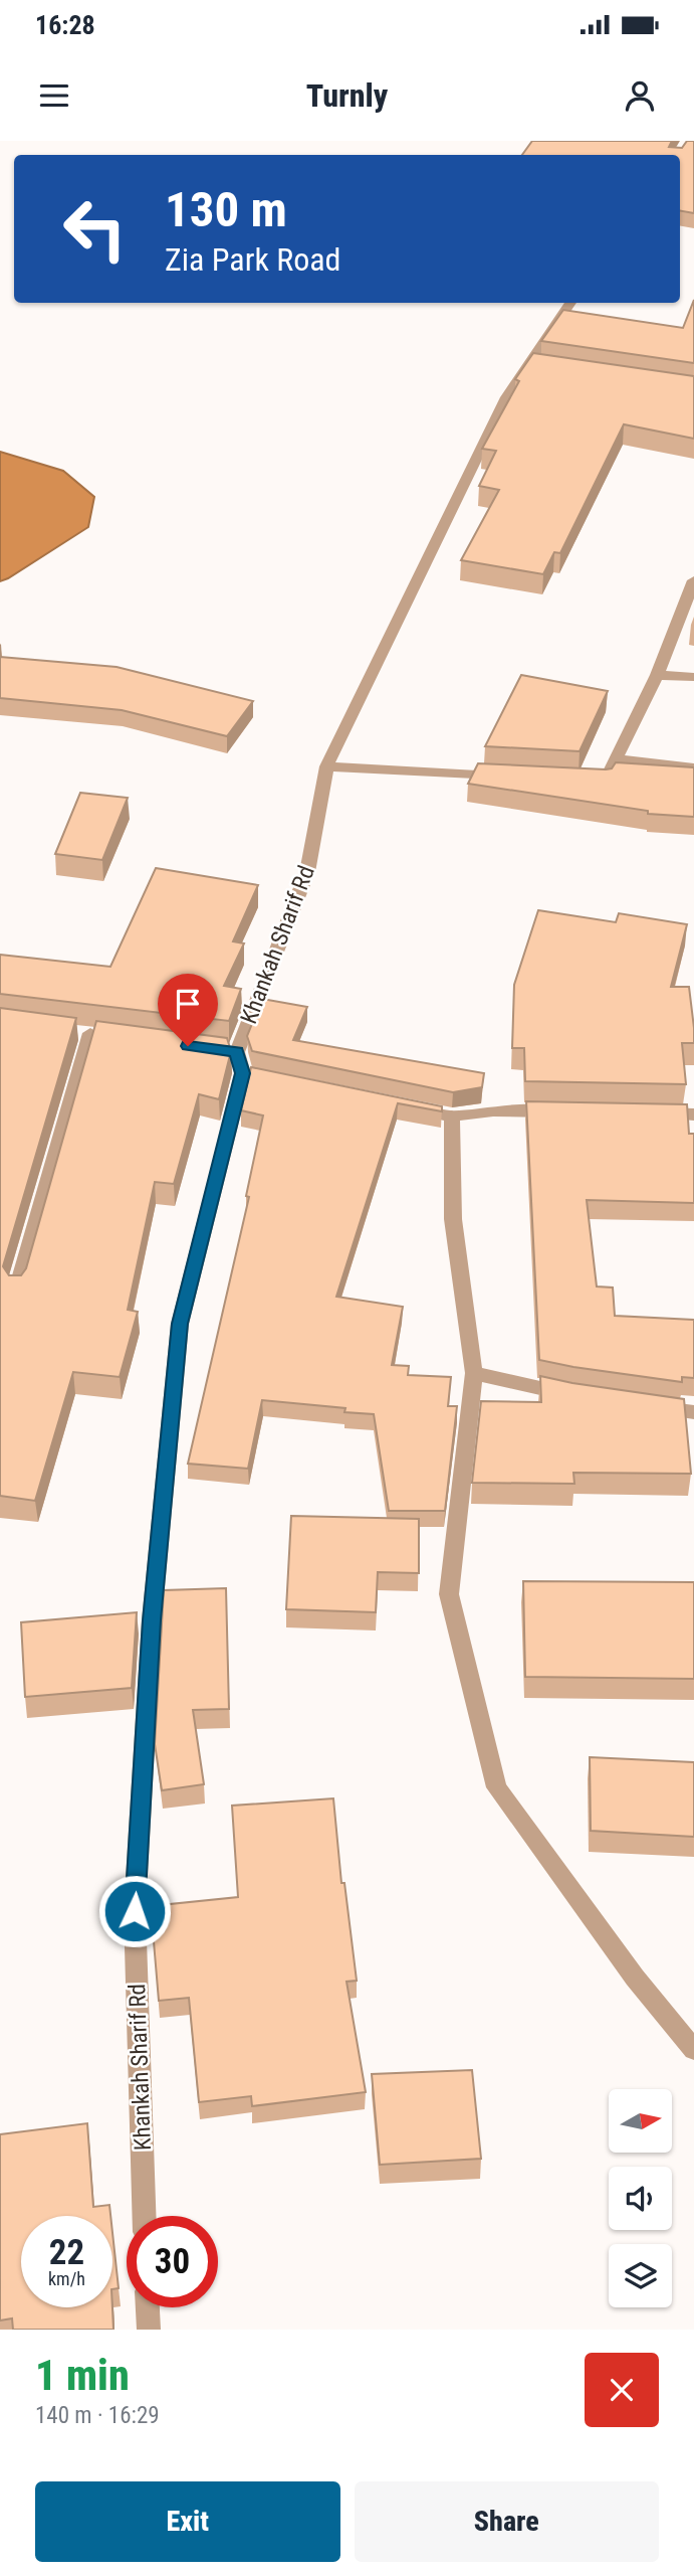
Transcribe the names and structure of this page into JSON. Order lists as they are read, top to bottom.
{
  "streets": {
    "street": ["Khankah Sharif Rd"]
  },
  "north": "right",
  "page": {
    "status": "16:28",
    "header": "Turnly",
    "turn": ["130 m", "Zia Park Road"],
    "speed": "22 km/h",
    "limit": "30",
    "heading": ["1 min", "140 m · 16:29"],
    "buttons": ["Exit", "Share"]
  }
}
